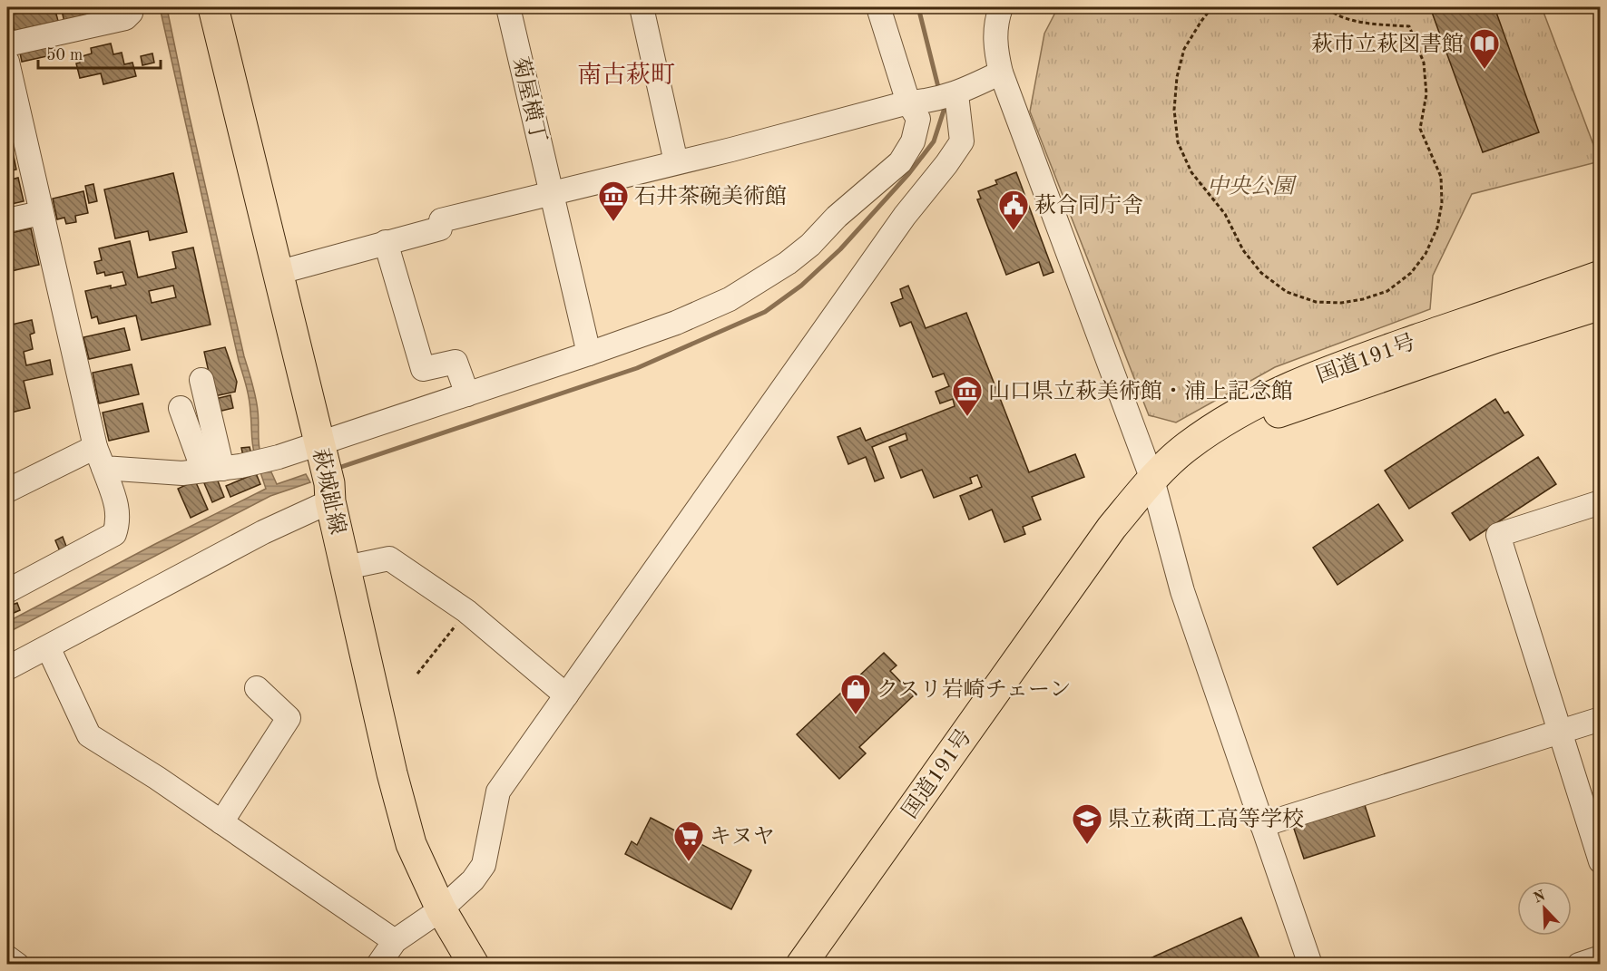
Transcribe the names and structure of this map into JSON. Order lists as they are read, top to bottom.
{
  "streets": {
    "main road": ["国道191号", "萩城趾線"],
    "street": ["菊屋横丁"]
  },
  "districts": ["南古萩町"],
  "parks": ["中央公園"],
  "places": {
    "library": ["萩市立萩図書館"],
    "museum": ["石井茶碗美術館", "山口県立萩美術館・浦上記念館"],
    "public building": ["萩合同庁舎"],
    "shop": ["クスリ岩崎チェーン"],
    "school or university": ["県立萩商工高等学校"],
    "supermarket": ["キヌヤ"]
  },
  "scale_bar": "50 m",
  "north": "top left"
}
